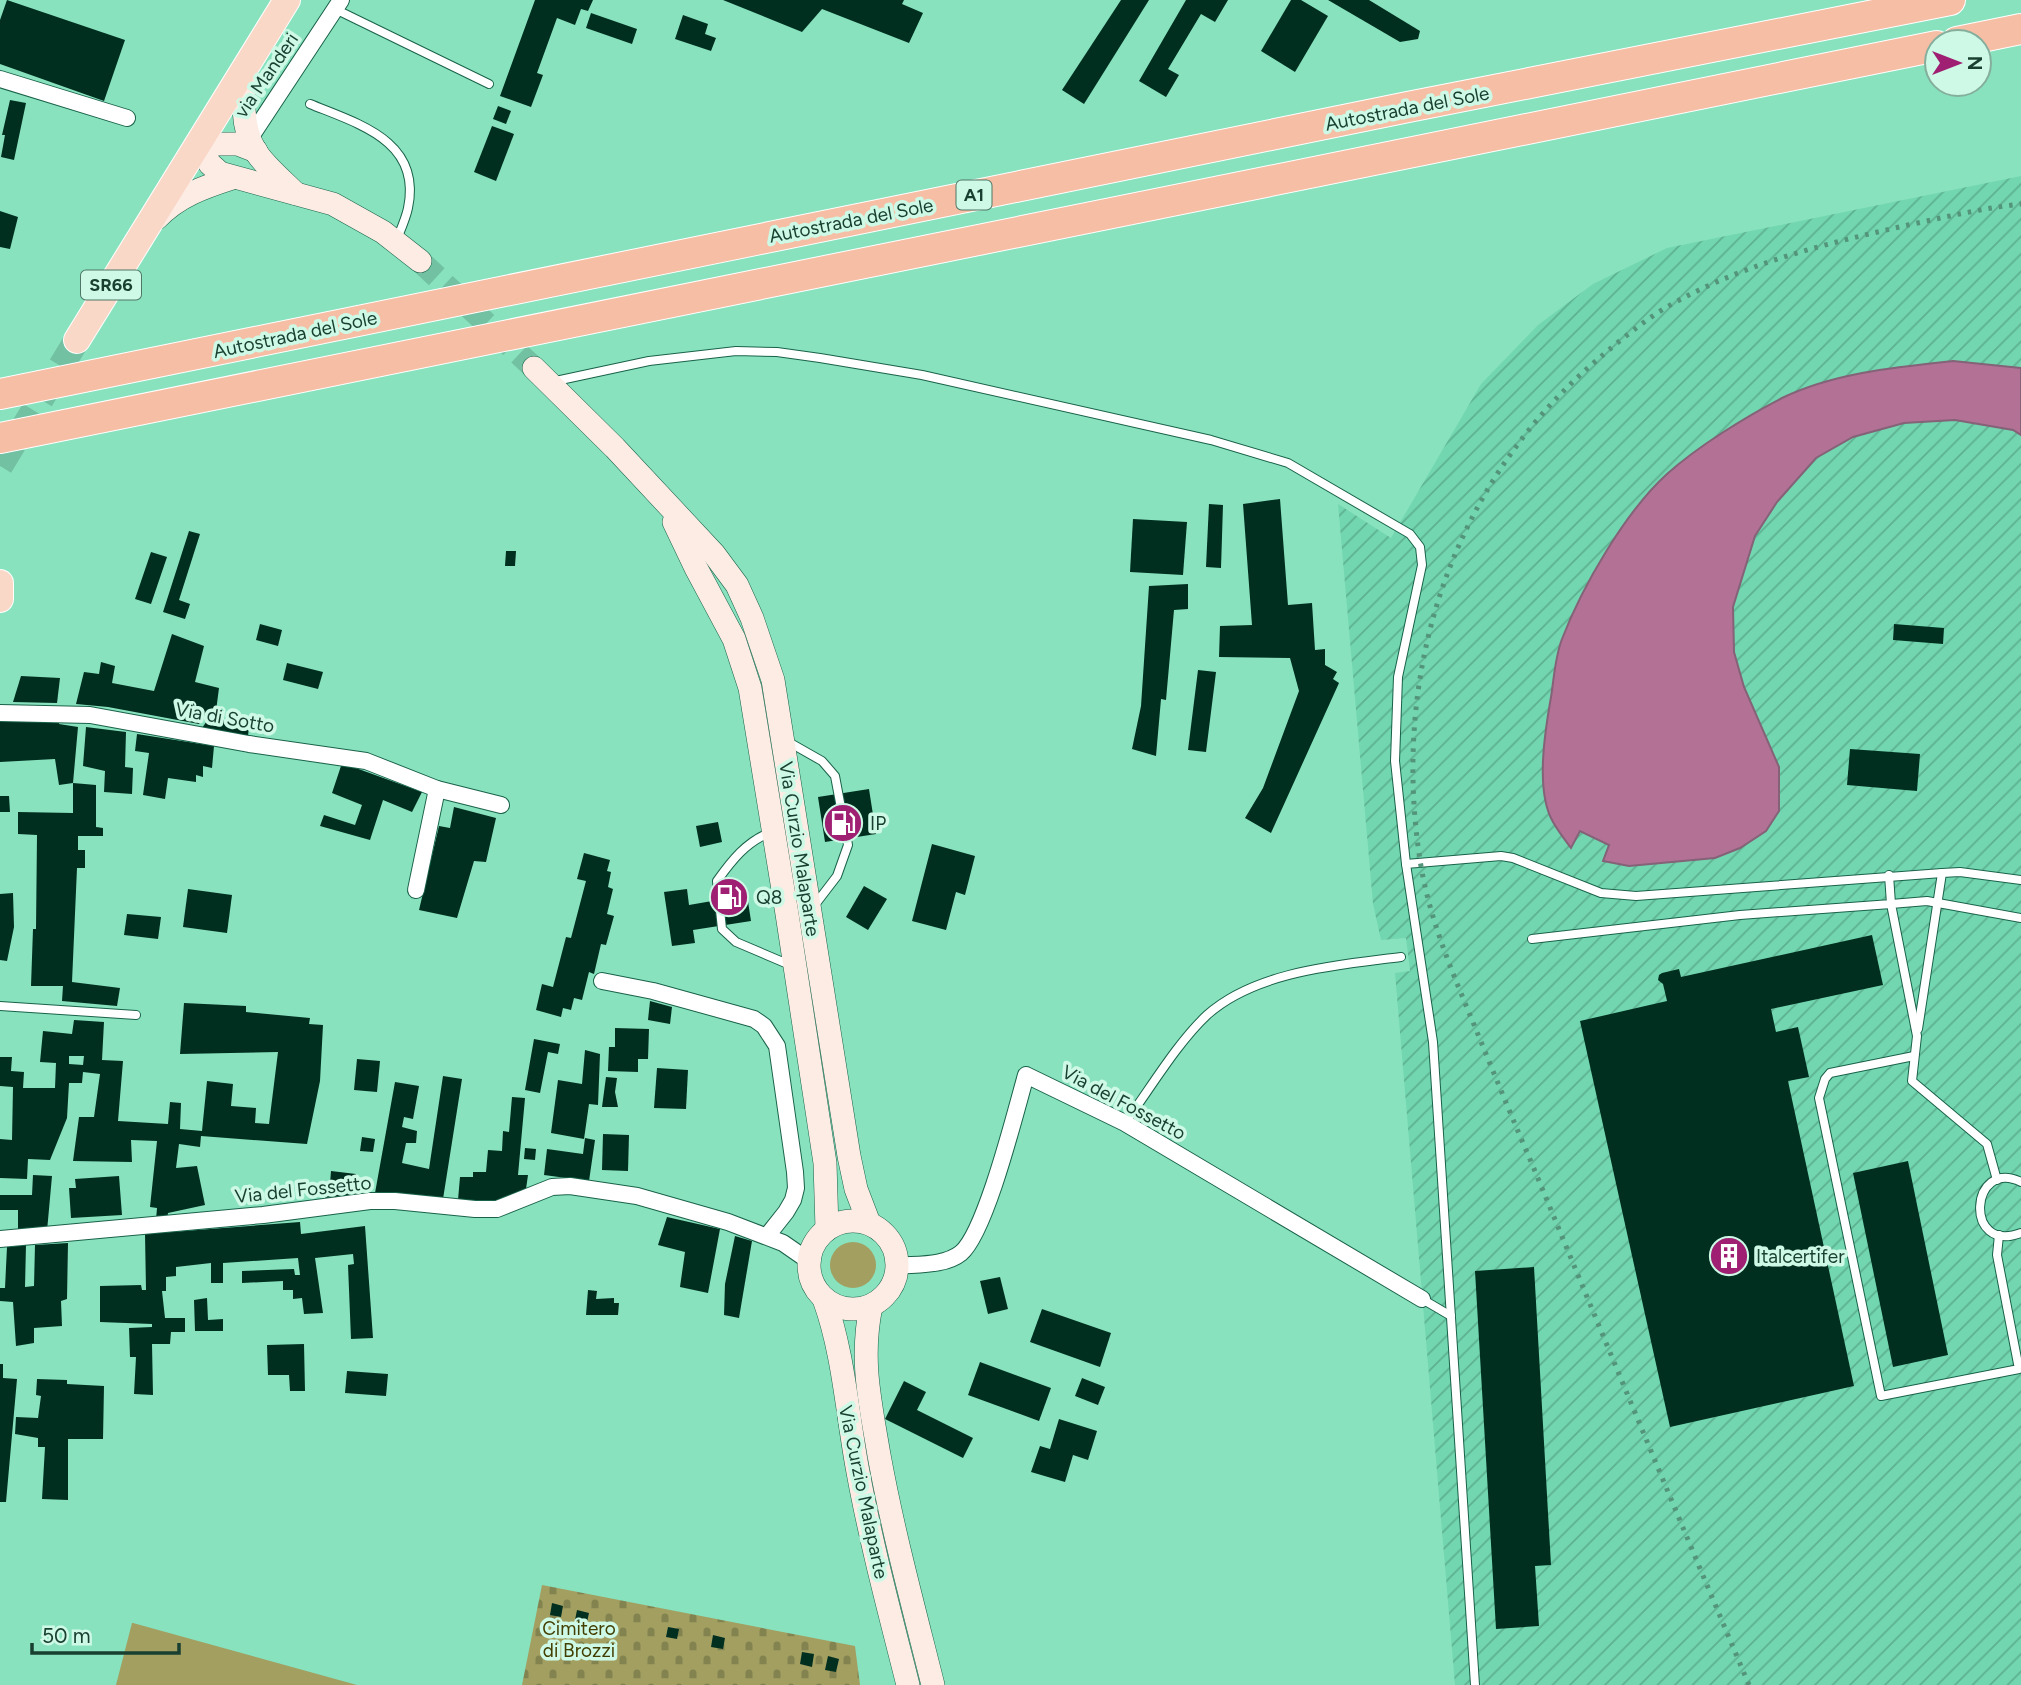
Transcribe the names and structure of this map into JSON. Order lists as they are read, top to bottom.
{
  "streets": {
    "highway": ["Autostrada del Sole", "A1"],
    "main road": ["SR66"],
    "street": [
      "via Manderi",
      "Via di Sotto",
      "Via Curzio Malaparte",
      "Via del Fossetto"
    ]
  },
  "crossings": [
    ["Via Curzio Malaparte", "Via del Fossetto"]
  ],
  "parks": ["Cimitero di Brozzi"],
  "places": {
    "fuel station": ["IP", "Q8"],
    "building": ["Italcertifer"]
  },
  "scale_bar": "50 m",
  "north": "right"
}
